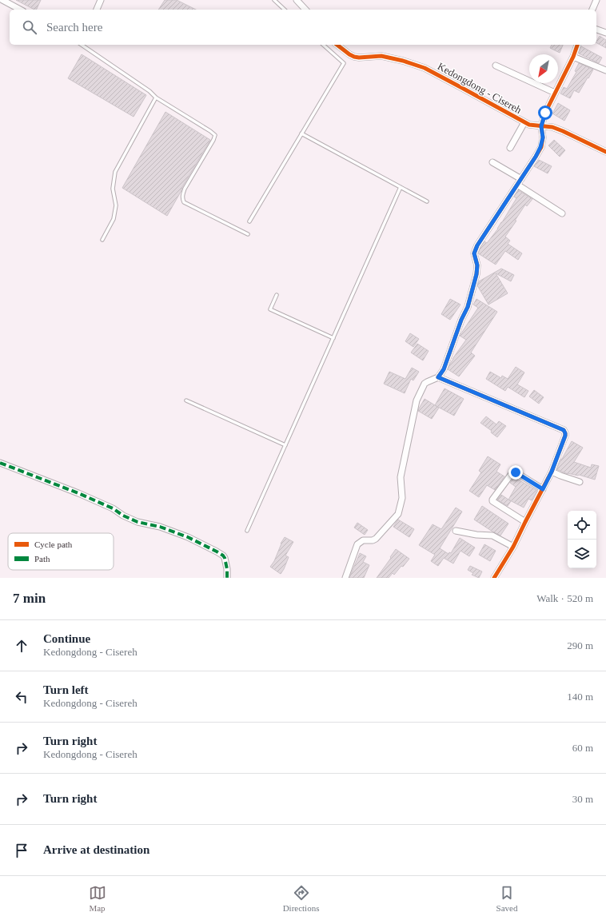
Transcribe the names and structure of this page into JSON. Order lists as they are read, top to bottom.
{
  "streets": {
    "street": ["Kedongdong - Cisereh"]
  },
  "legend": ["Cycle path", "Path"],
  "north": "bottom left",
  "page": {
    "search": "Search here",
    "heading": ["7 min", "Walk · 520 m"],
    "list": [
      ["Continue", "Kedongdong - Cisereh", "290 m"],
      ["Turn left", "Kedongdong - Cisereh", "140 m"],
      ["Turn right", "Kedongdong - Cisereh", "60 m"],
      ["Turn right", "30 m"],
      "Arrive at destination"
    ],
    "nav": ["Map", "Directions", "Saved"]
  }
}
